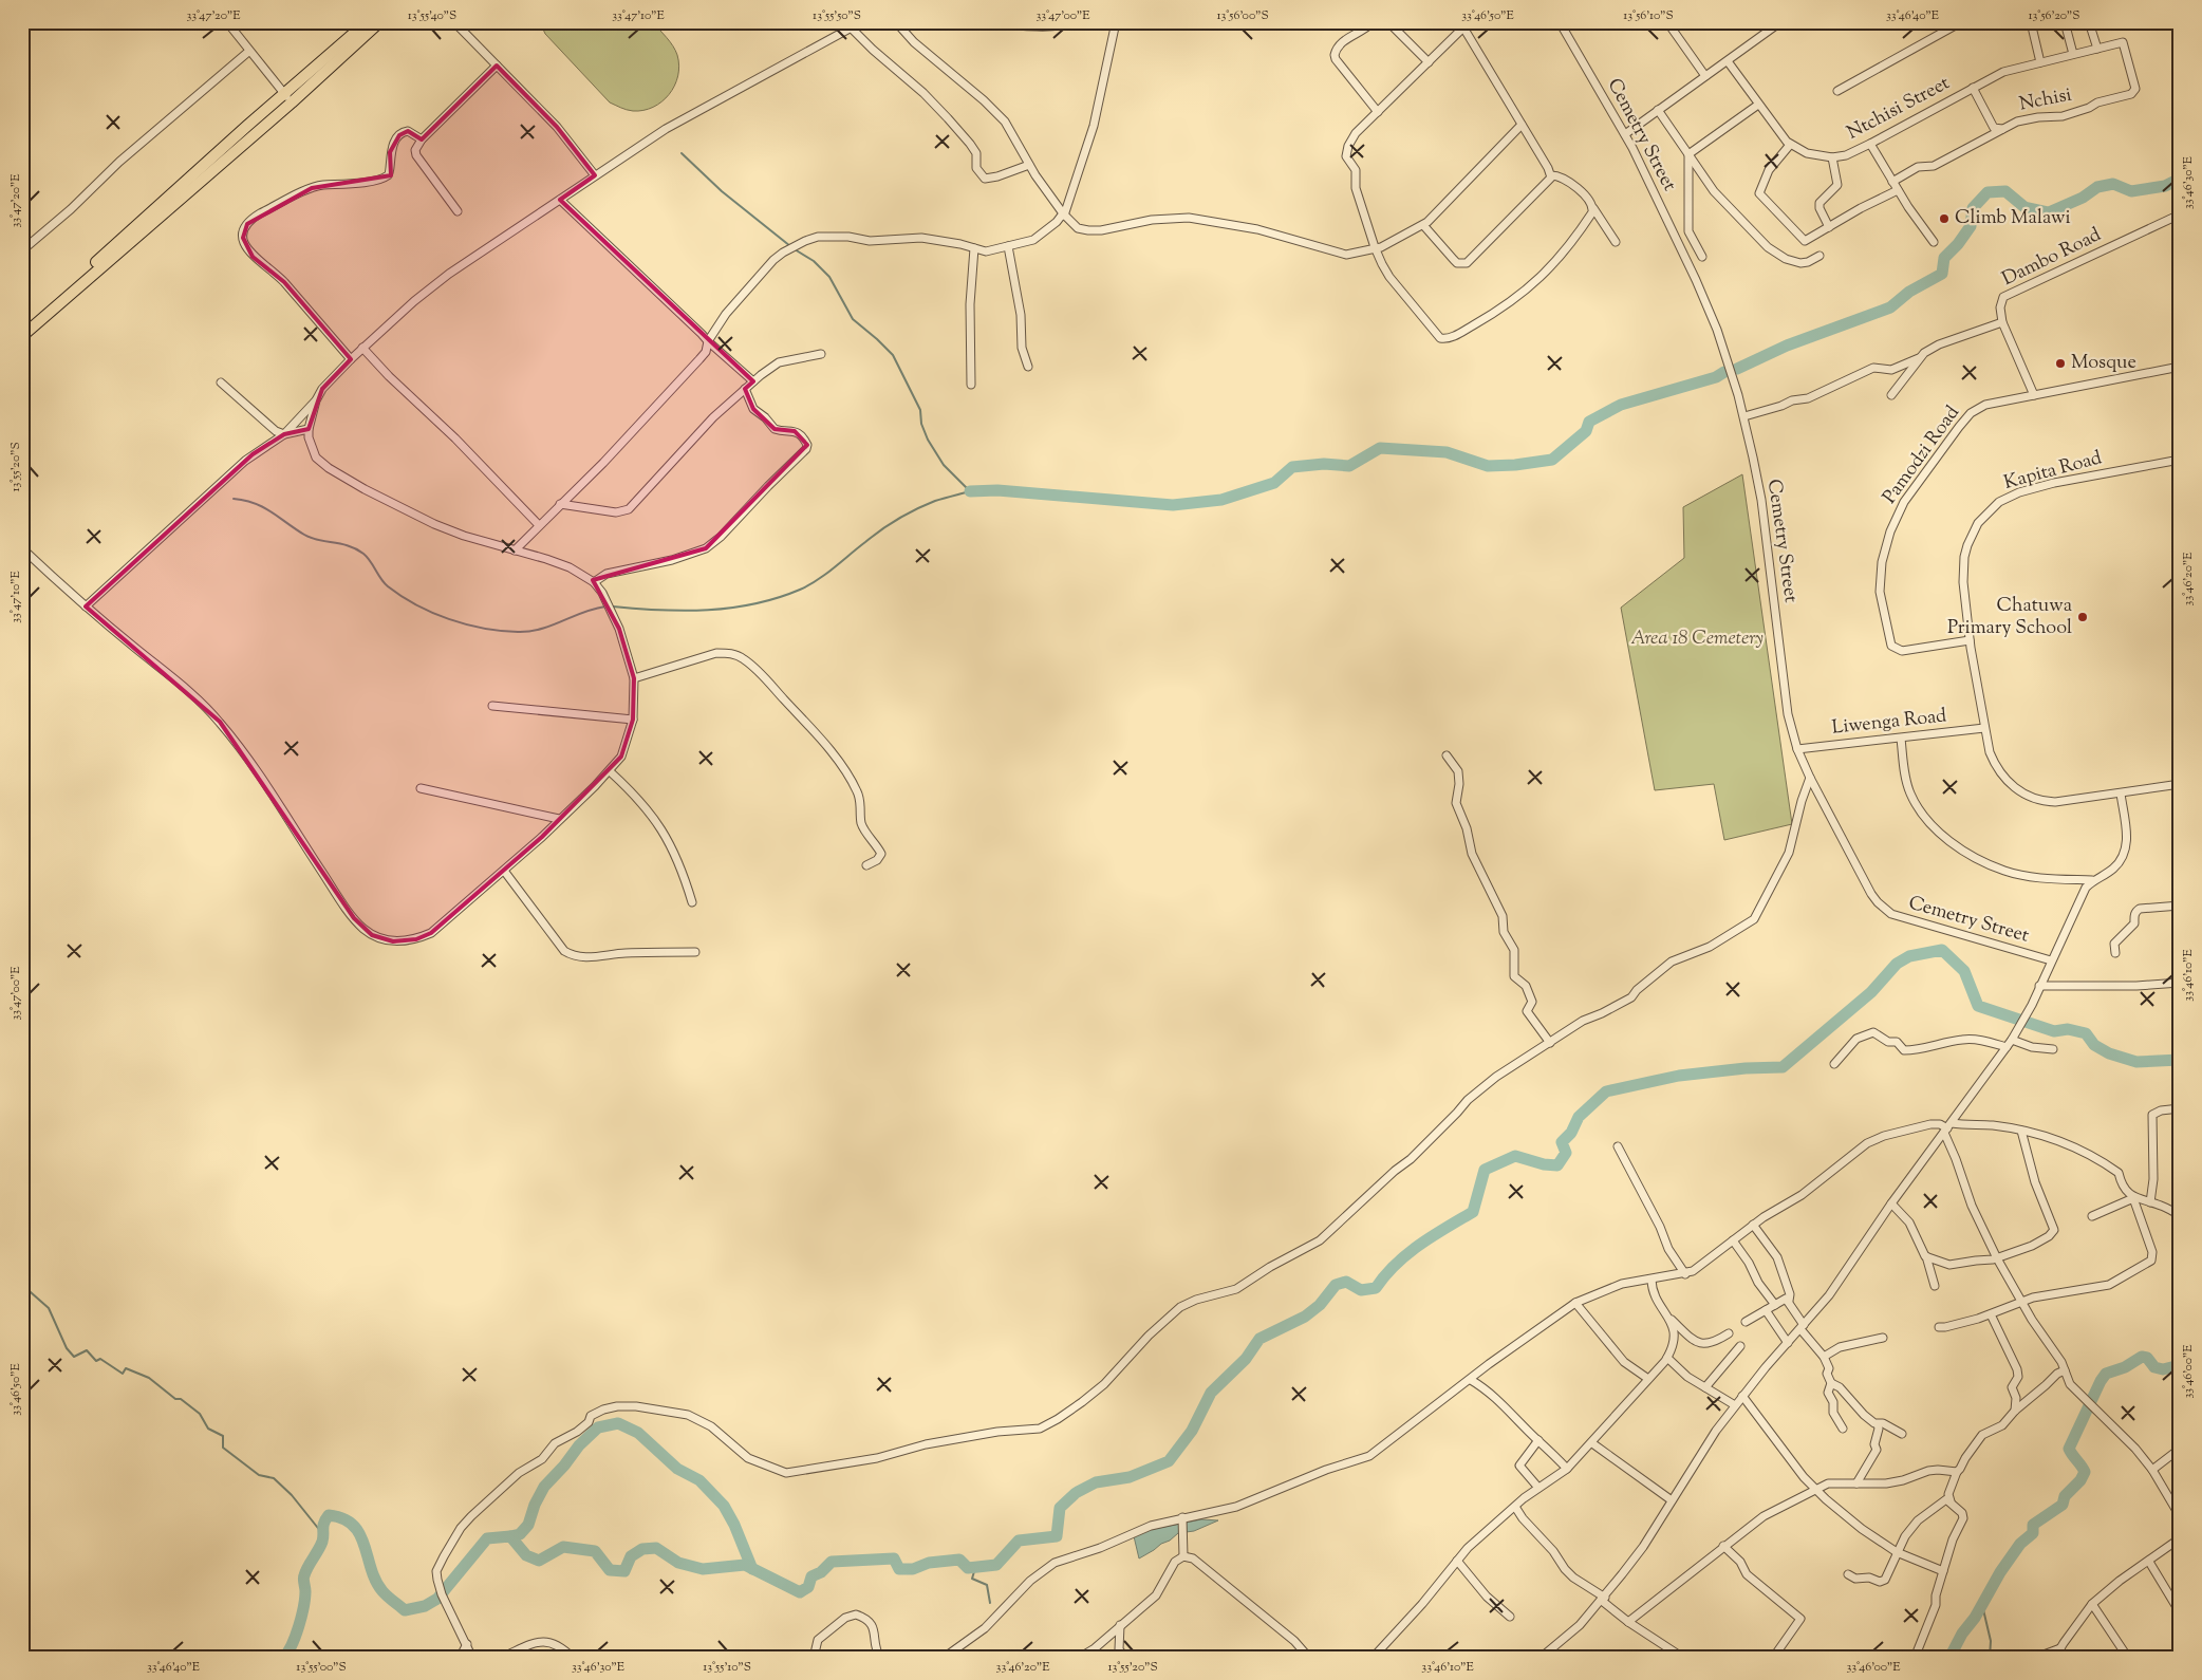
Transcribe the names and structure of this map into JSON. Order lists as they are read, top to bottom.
{
  "streets": {
    "street": [
      "Nchisi",
      "Ntchisi Street",
      "Cemetry Street",
      "Dambo Road",
      "Pamodzi Road",
      "Kapita Road",
      "Liwenga Road"
    ]
  },
  "crossings": [
    ["Nchisi", "Ntchisi Street"],
    ["Cemetry Street", "Liwenga Road"],
    ["Dambo Road", "Pamodzi Road"],
    ["Pamodzi Road", "Kapita Road"],
    ["Kapita Road", "Liwenga Road"]
  ],
  "parks": ["Area 18 Cemetery"],
  "places": ["Climb Malawi", "Mosque", "Chatuwa Primary School"],
  "coordinates": [
    "33°47'20\"E",
    "13°55'40\"S",
    "33°47'10\"E",
    "13°55'50\"S",
    "33°47'00\"E",
    "13°56'00\"S",
    "33°46'50\"E",
    "13°56'10\"S",
    "33°46'40\"E",
    "13°56'20\"S",
    "33°46'30\"E",
    "13°55'20\"S",
    "33°46'20\"E",
    "33°46'10\"E",
    "33°46'00\"E",
    "13°55'00\"S",
    "13°55'10\"S"
  ]
}
